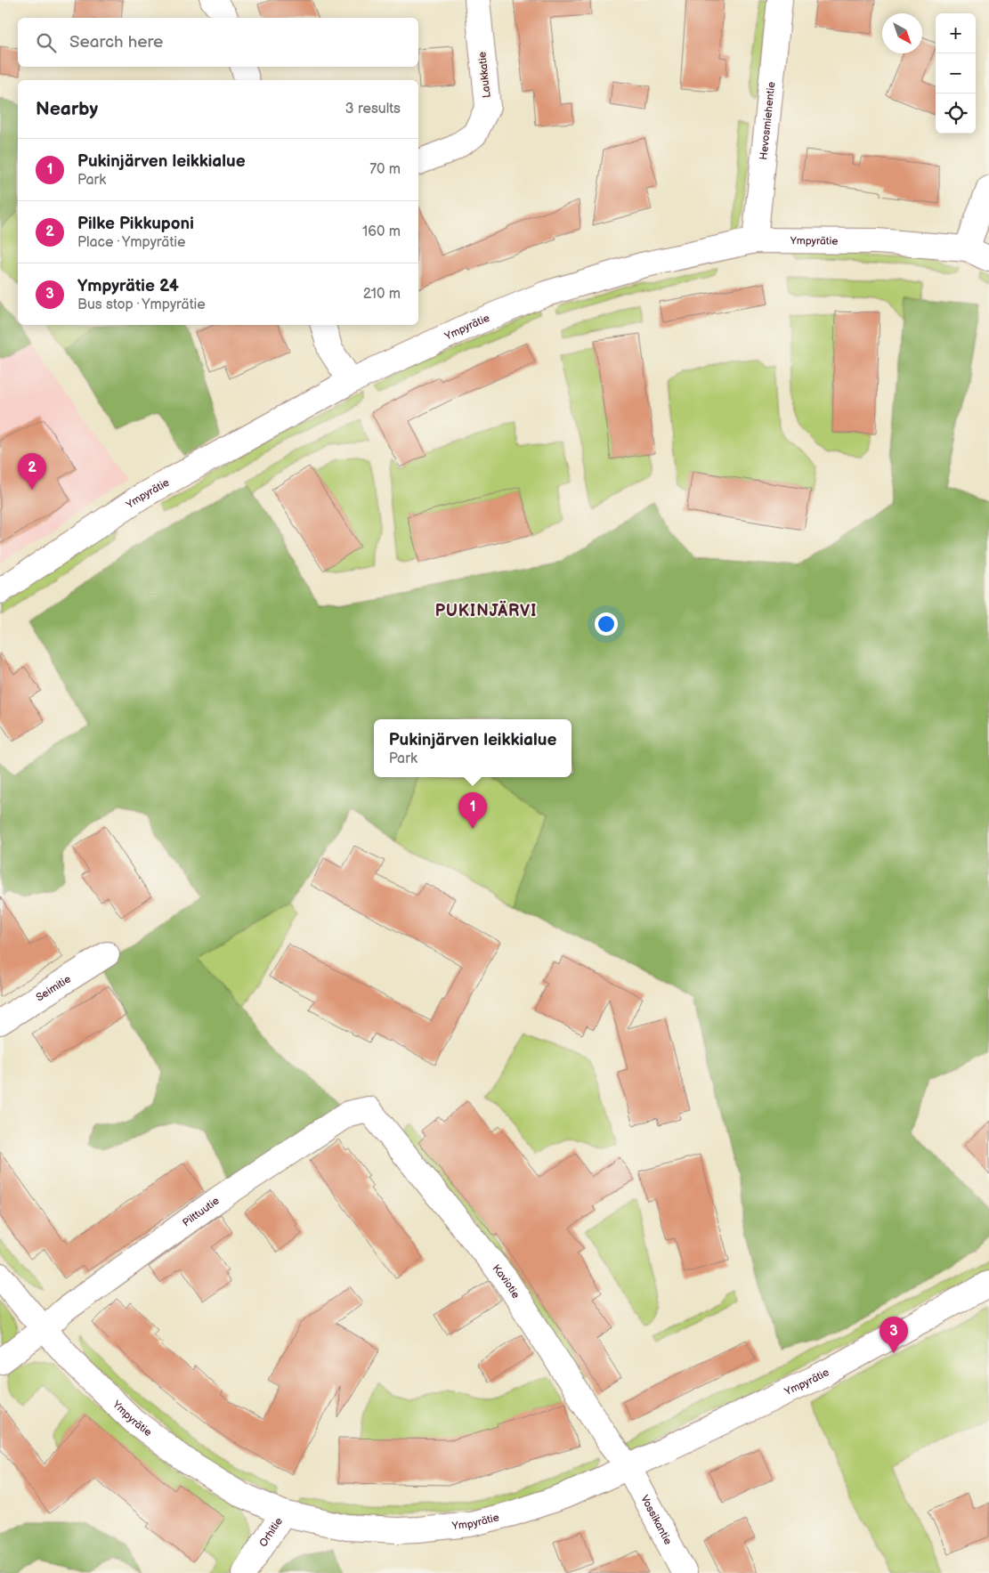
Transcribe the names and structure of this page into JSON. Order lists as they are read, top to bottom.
{
  "streets": {
    "street": [
      "Laukkatie",
      "Hevosmiehentie",
      "Ympyrätie",
      "Seimitie",
      "Pilttuutie",
      "Kaviotie",
      "Vossikantie",
      "Orhitie"
    ]
  },
  "crossings": [
    ["Hevosmiehentie", "Ympyrätie"],
    ["Ympyrätie", "Pilttuutie"],
    ["Ympyrätie", "Kaviotie"],
    ["Ympyrätie", "Vossikantie"],
    ["Ympyrätie", "Orhitie"],
    ["Pilttuutie", "Kaviotie"],
    ["Kaviotie", "Vossikantie"]
  ],
  "districts": ["PUKINJÄRVI"],
  "north": "bottom right",
  "page": {
    "map_buttons": ["+", "−"],
    "search": "Search here",
    "heading": ["Nearby", "3 results"],
    "list": [
      {
        "mark": "1",
        "name": "Pukinjärven leikkialue",
        "note": "Park",
        "value": "70 m"
      },
      {
        "mark": "2",
        "name": "Pilke Pikkuponi",
        "note": "Place · Ympyrätie",
        "value": "160 m"
      },
      {
        "mark": "3",
        "name": "Ympyrätie 24",
        "note": "Bus stop · Ympyrätie",
        "value": "210 m"
      }
    ],
    "pins": ["2", "1", "3"],
    "popup": ["Pukinjärven leikkialue", "Park"]
  }
}
